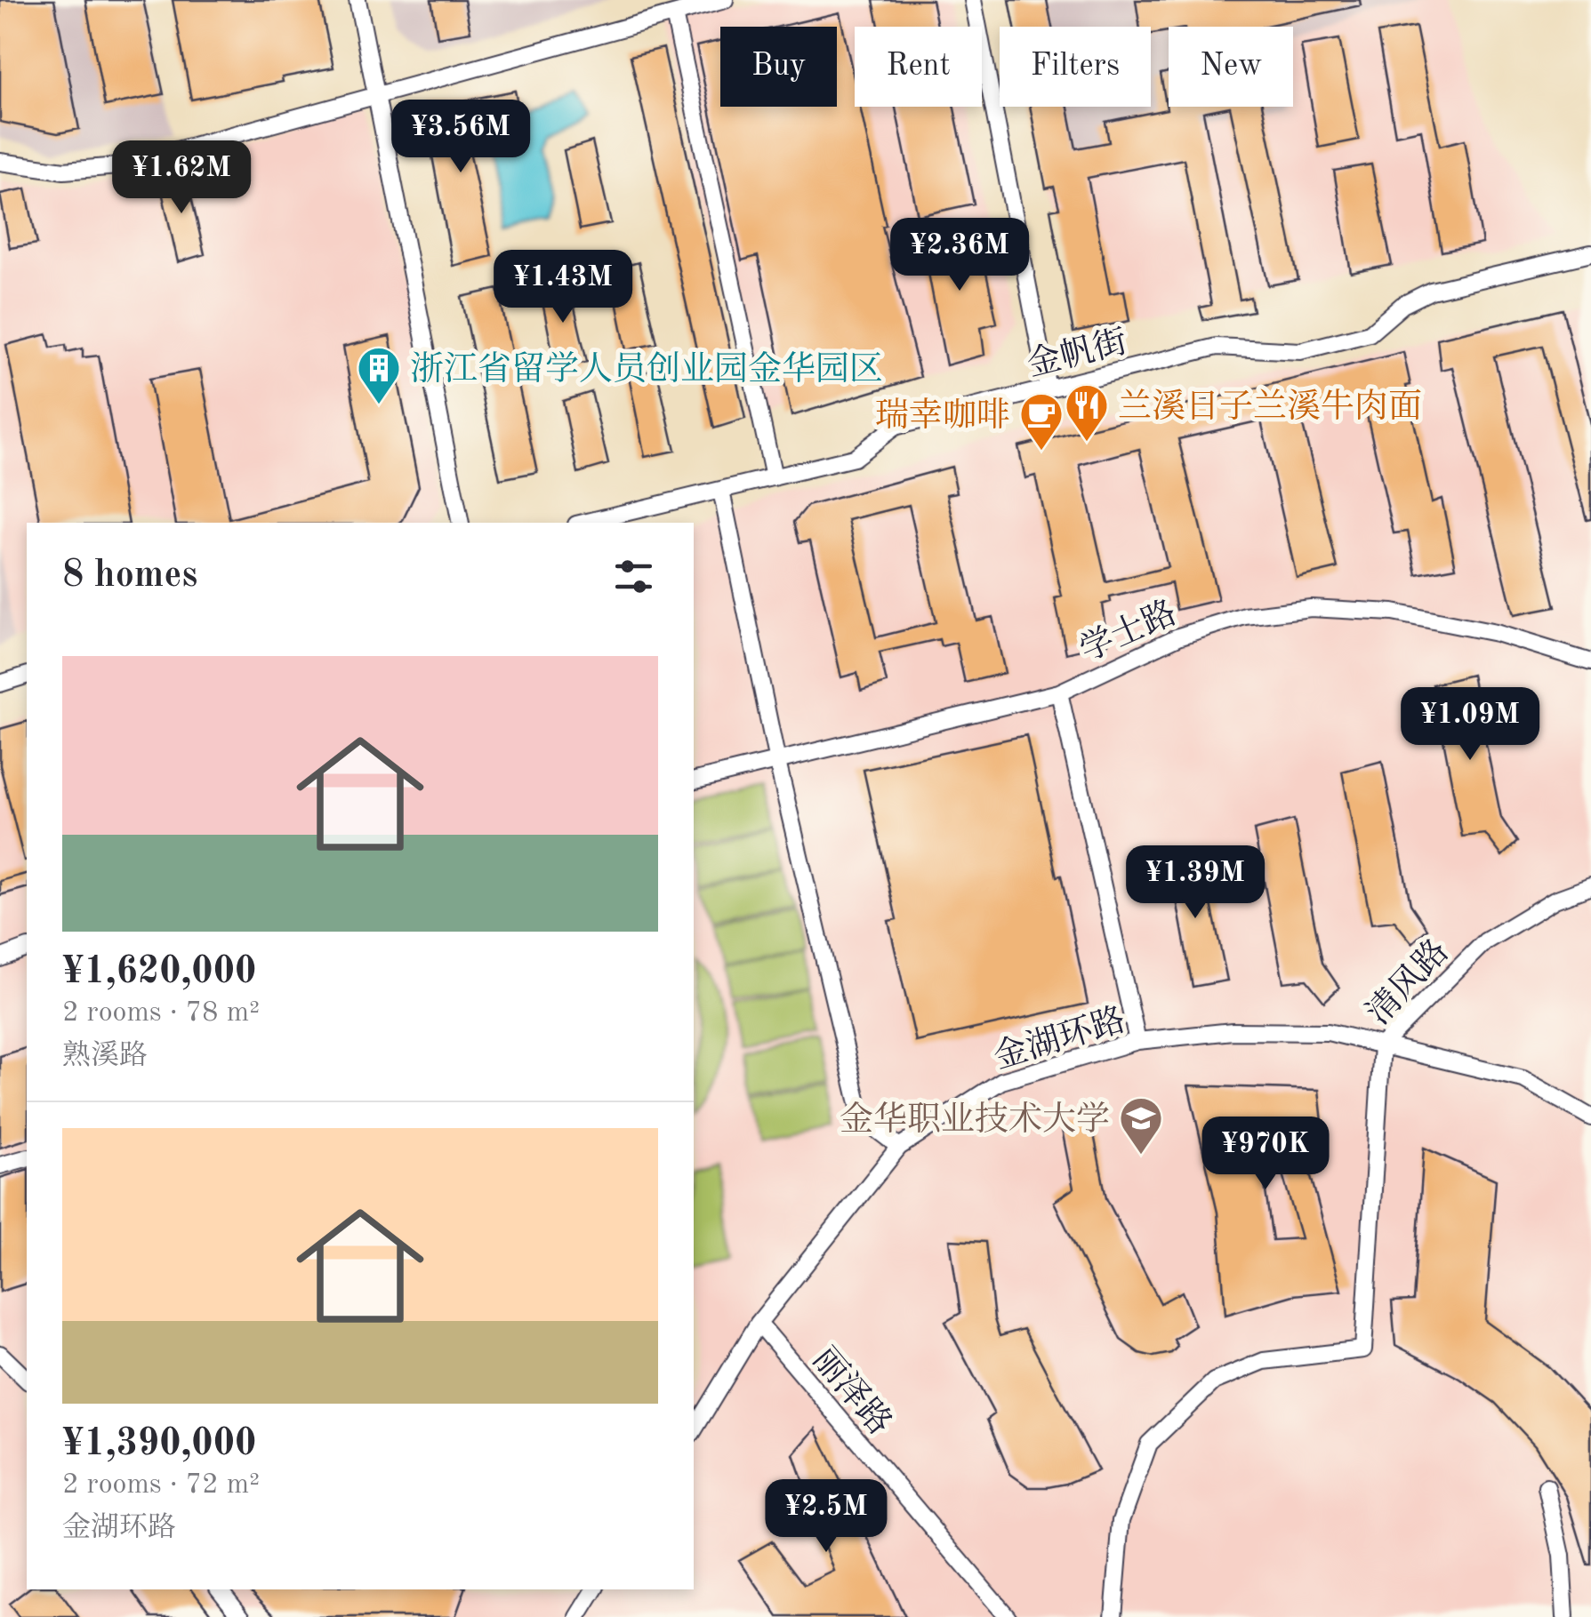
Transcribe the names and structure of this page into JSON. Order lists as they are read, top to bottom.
{
  "streets": {
    "street": [
      "金帆街",
      "学士路",
      "清风路",
      "金湖环路",
      "丽泽路"
    ]
  },
  "crossings": [
    ["清风路", "金湖环路"],
    ["金湖环路", "丽泽路"]
  ],
  "places": {
    "building": ["浙江省留学人员创业园金华园区"],
    "restaurant": ["兰溪日子兰溪牛肉面"],
    "cafe": ["瑞幸咖啡"],
    "school or university": ["金华职业技术大学"]
  },
  "page": {
    "chip": [
      "Buy",
      "Rent",
      "Filters",
      "New"
    ],
    "price": [
      "¥3.56M",
      "¥1.62M",
      "¥2.36M",
      "¥1.43M",
      "¥1.09M",
      "¥1.39M",
      "¥970K",
      "¥2.5M"
    ],
    "heading": "8 homes",
    "list": [
      {
        "name": "¥1,620,000",
        "note": "2 rooms · 78 m² · 熟溪路"
      },
      {
        "name": "¥1,390,000",
        "note": "2 rooms · 72 m² · 金湖环路"
      }
    ]
  }
}
